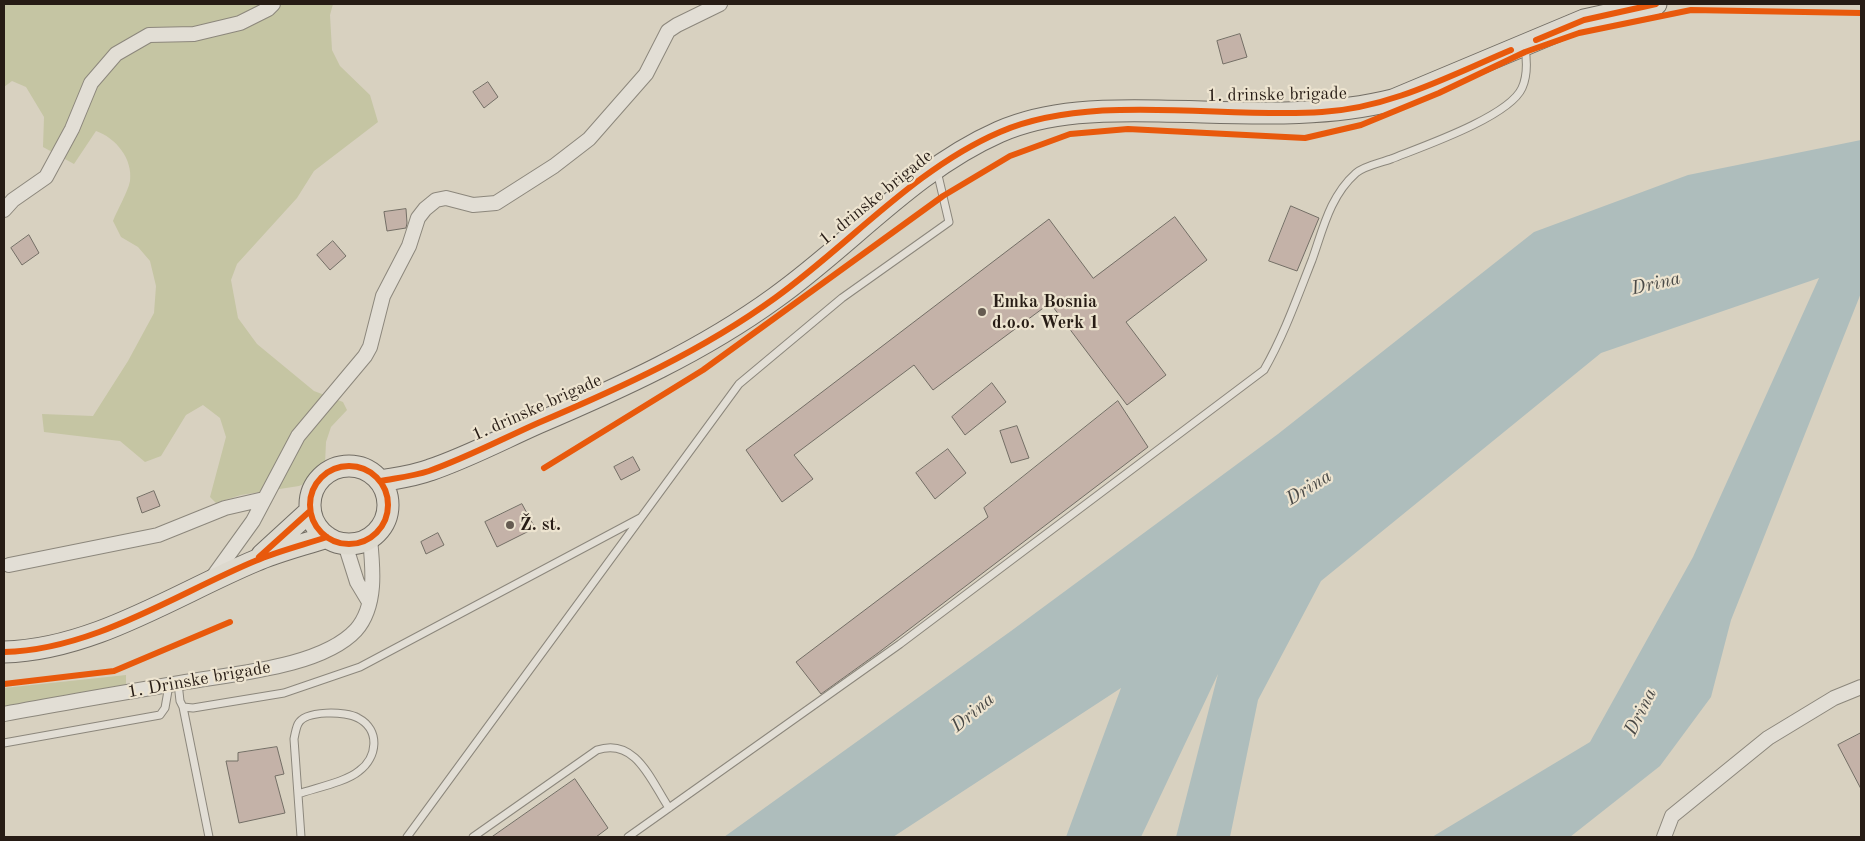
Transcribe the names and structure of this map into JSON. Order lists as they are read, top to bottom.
{
  "streets": {
    "main road": ["1. drinske brigade"],
    "street": ["1. Drinske brigade"]
  },
  "water": ["Drina"],
  "places": ["Emka Bosnia d.o.o. Werk 1", "Ž. st."]
}
